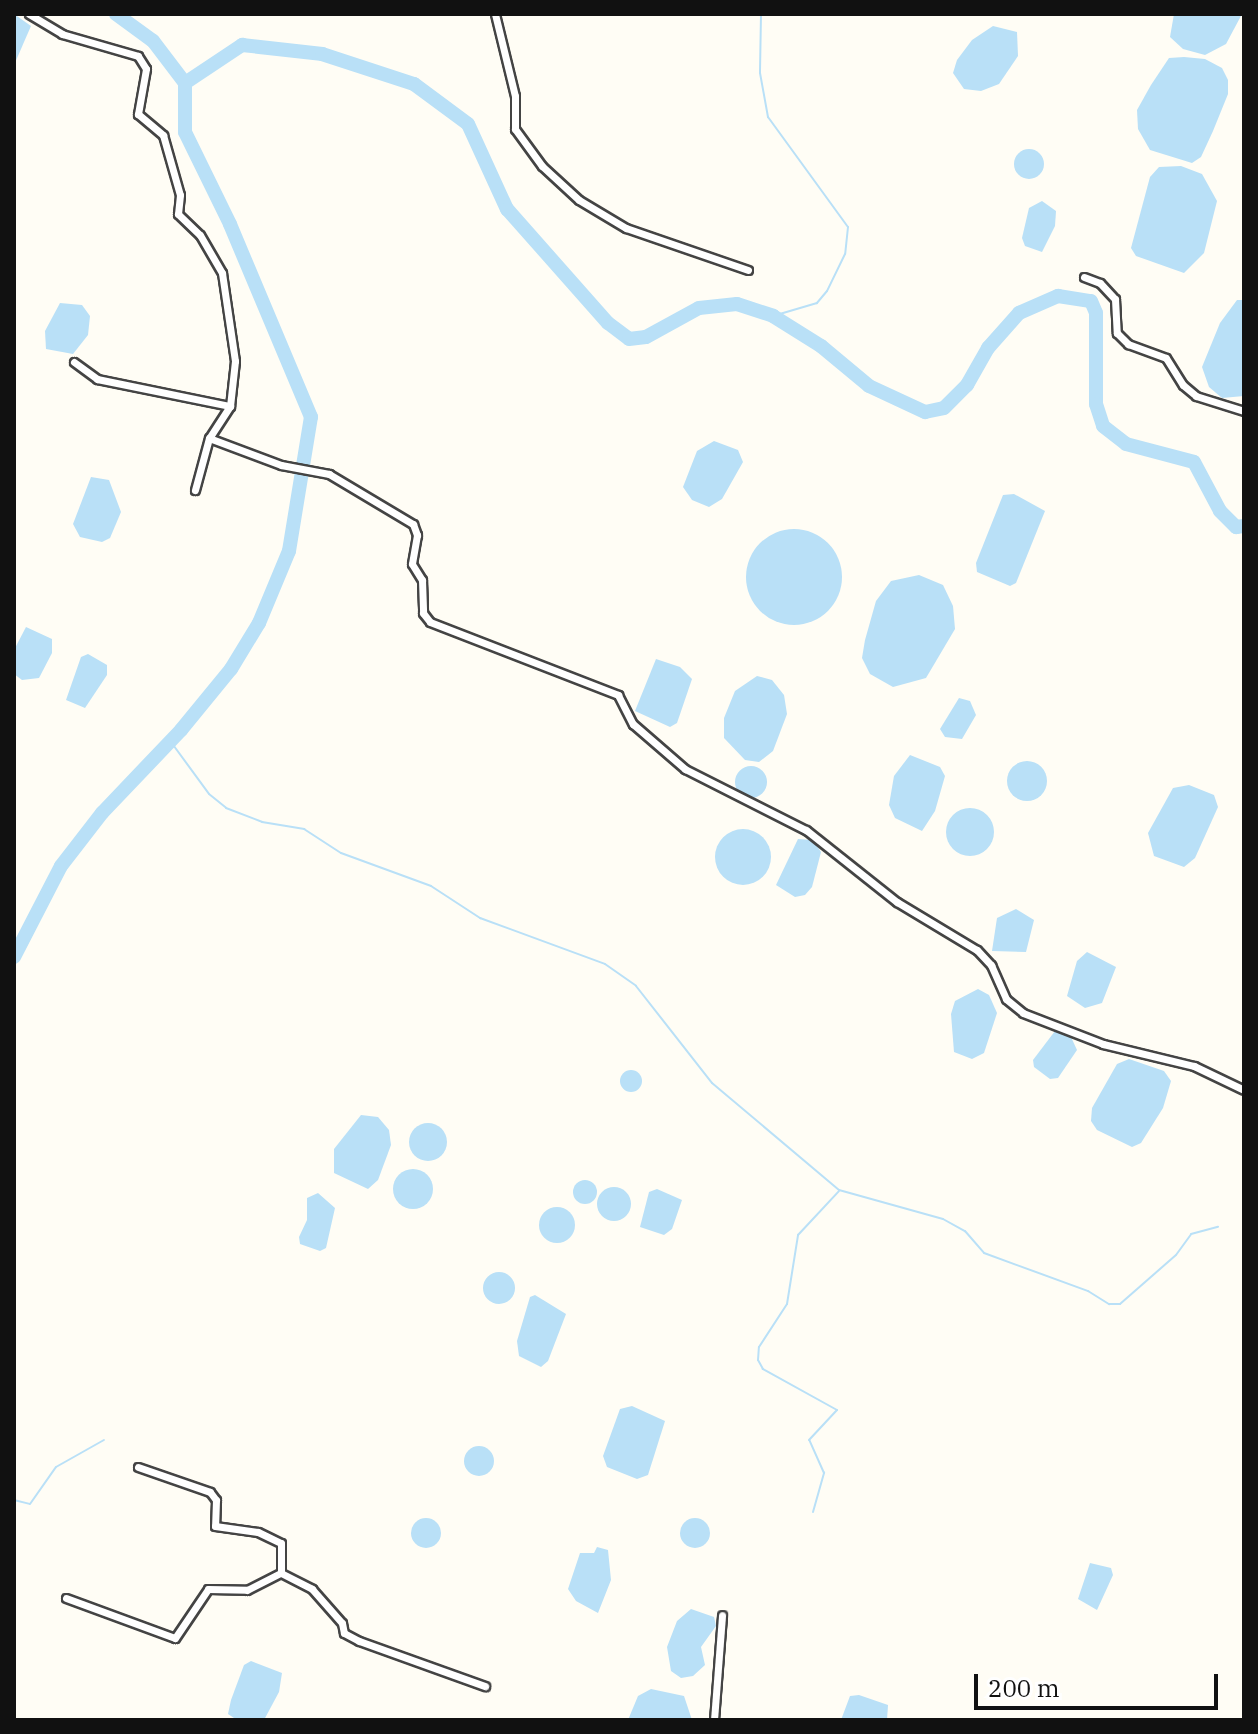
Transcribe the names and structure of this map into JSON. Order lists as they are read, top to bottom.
{
  "scale_bar": "200 m"
}
